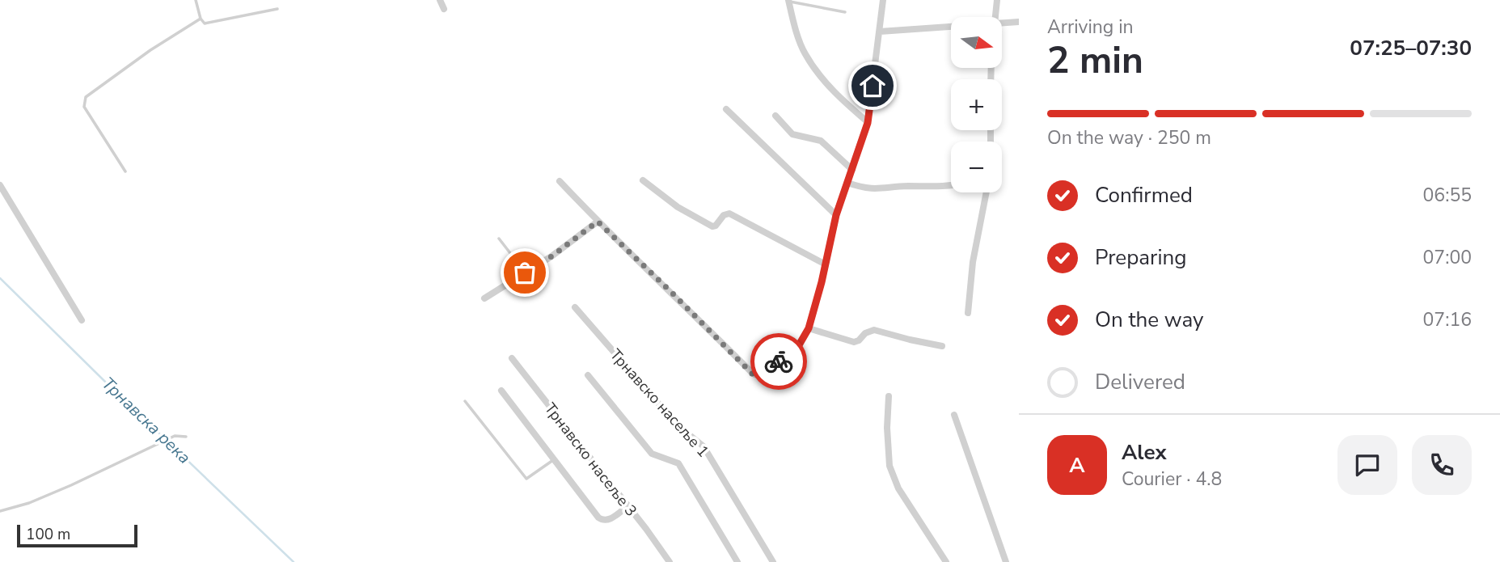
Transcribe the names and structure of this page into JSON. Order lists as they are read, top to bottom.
{
  "streets": {
    "street": ["Трнавско насеље 1", "Трнавско насеље 3"]
  },
  "water": ["Трнавска река"],
  "scale_bar": "100 m",
  "north": "right",
  "page": {
    "heading": ["2 min", "Arriving in", "07:25–07:30"],
    "panel": ["Alex", "Courier · 4.8"],
    "map_buttons": ["+", "−"],
    "bar": "On the way · 250 m",
    "list": [
      ["Confirmed", "06:55"],
      ["Preparing", "07:00"],
      ["On the way", "07:16"],
      "Delivered"
    ],
    "round": "A",
    "scale": "100 m"
  }
}
